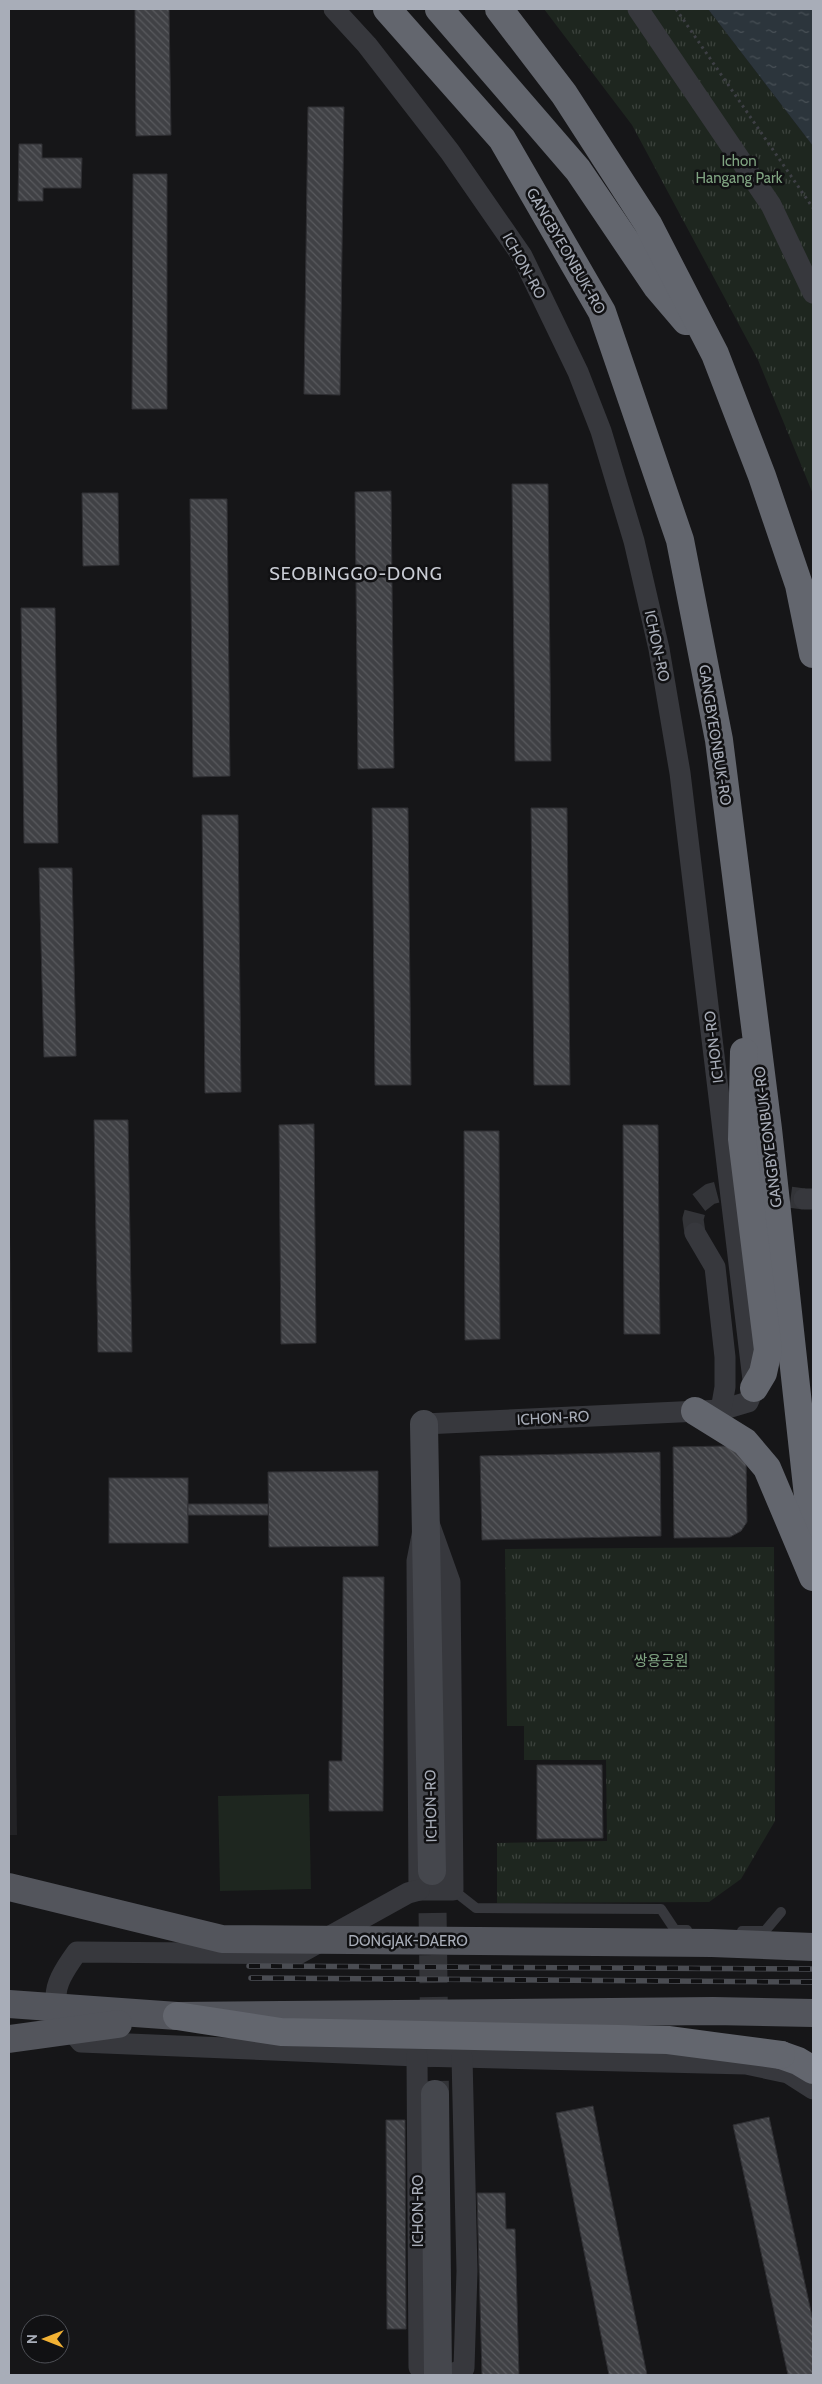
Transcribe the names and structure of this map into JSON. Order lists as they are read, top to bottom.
{
  "streets": {
    "highway": ["GANGBYEONBUK-RO"],
    "main road": ["DONGJAK-DAERO"],
    "street": ["ICHON-RO"]
  },
  "districts": ["SEOBINGGO-DONG"],
  "parks": ["Ichon Hangang Park", "쌍용공원"],
  "north": "left"
}
